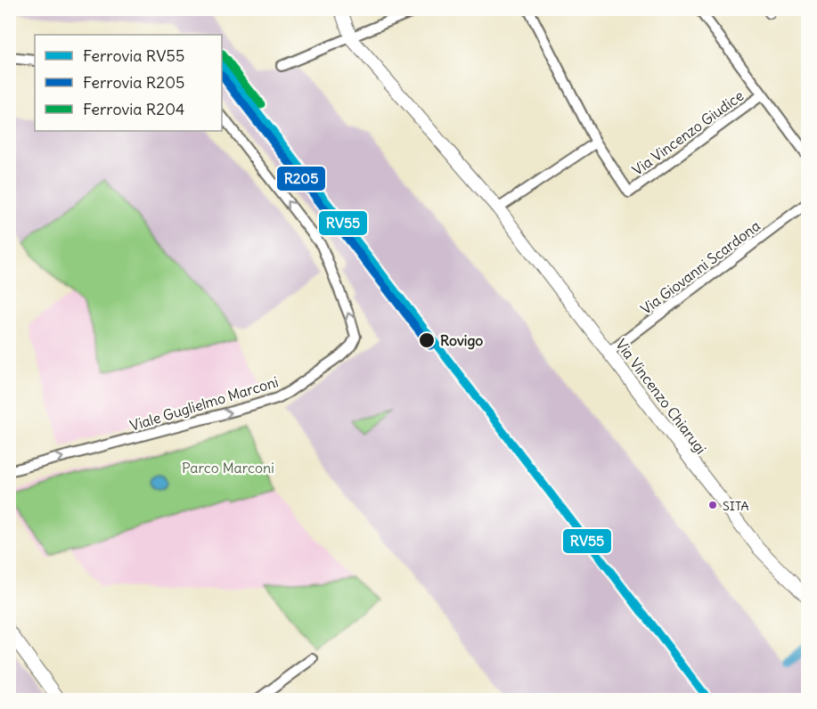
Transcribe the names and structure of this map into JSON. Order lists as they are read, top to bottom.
{
  "streets": {
    "street": [
      "Via Vincenzo Giudice",
      "Via Giovanni Scardona",
      "Via Vincenzo Chiarugi",
      "Viale Guglielmo Marconi"
    ]
  },
  "crossings": [
    ["Via Giovanni Scardona", "Via Vincenzo Chiarugi"]
  ],
  "parks": ["Parco Marconi"],
  "places": ["Rovigo", "SITA"],
  "lines": ["rail line R204", "rail line RV55", "rail line R205"],
  "legend": ["Ferrovia RV55", "Ferrovia R205", "Ferrovia R204"]
}
